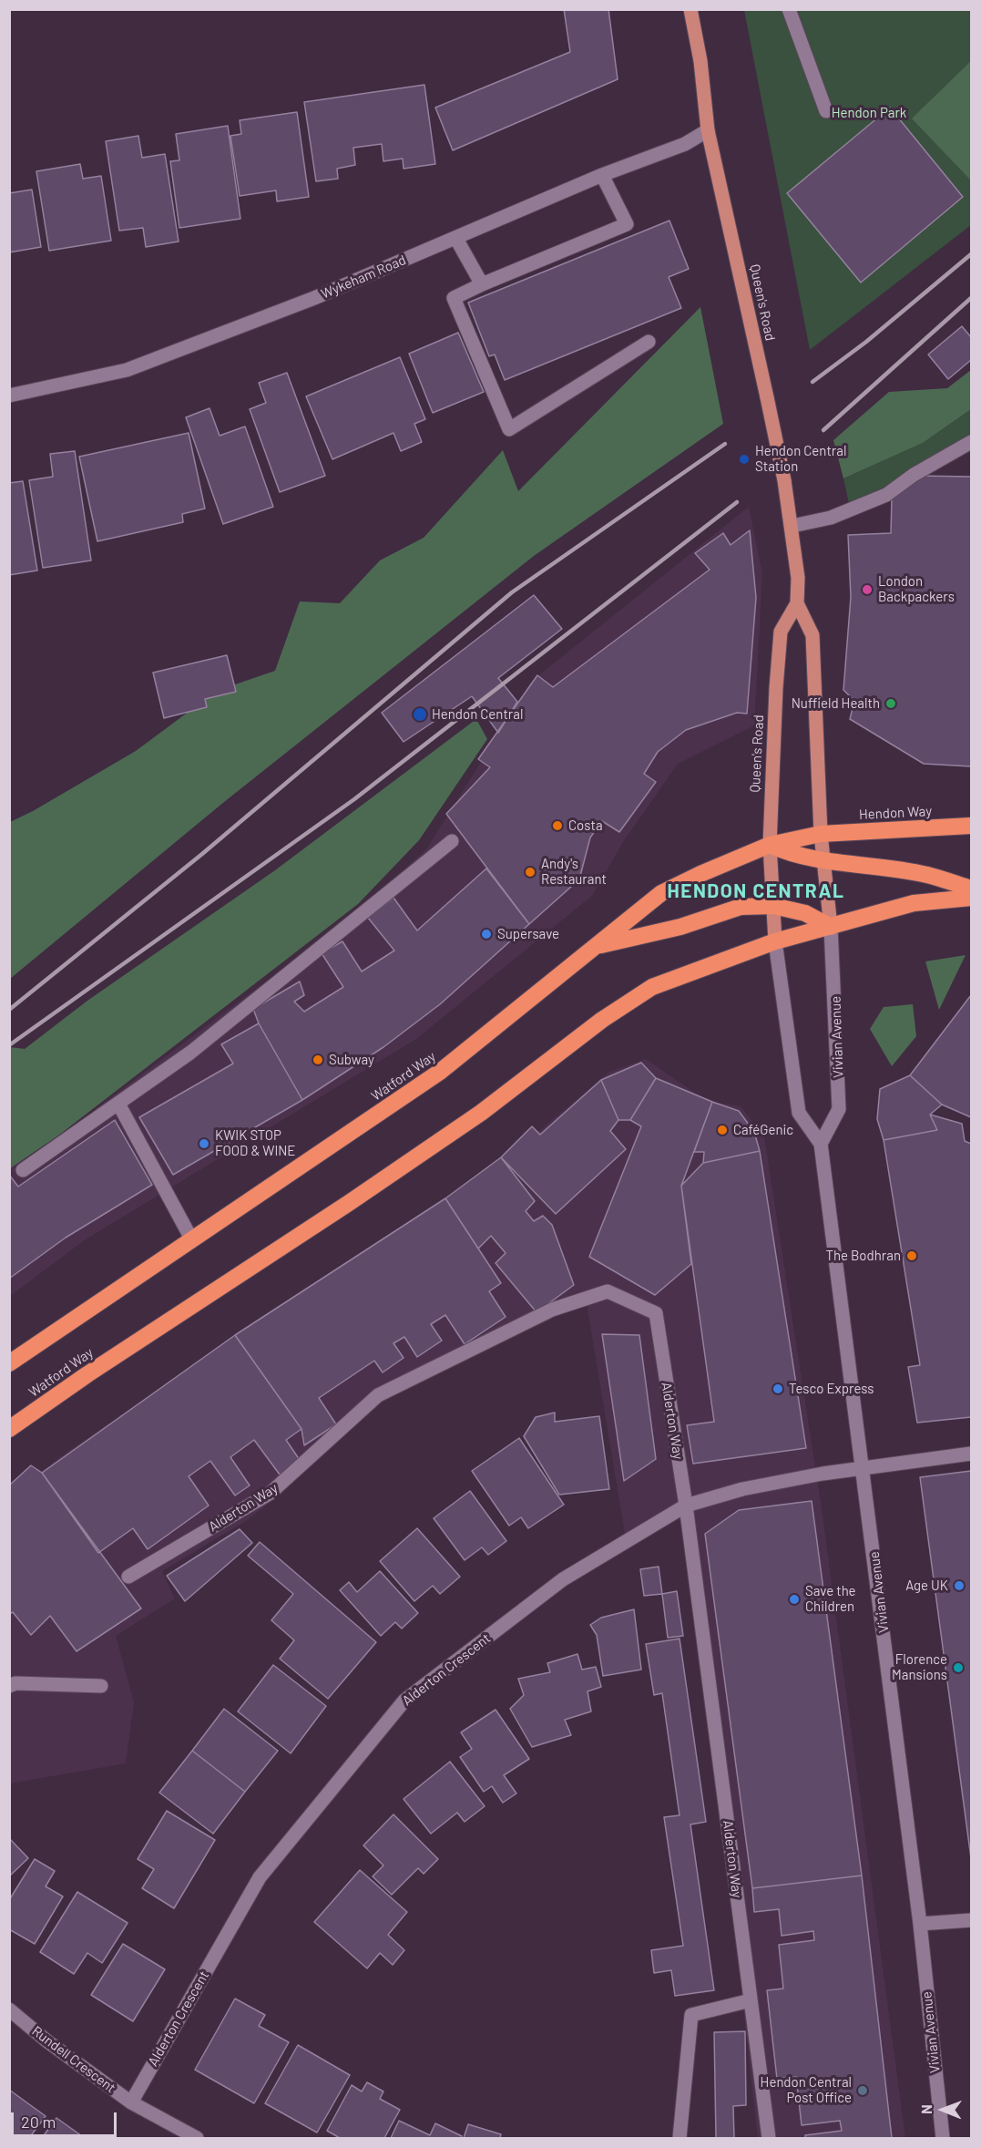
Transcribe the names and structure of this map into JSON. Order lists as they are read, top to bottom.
{
  "streets": {
    "highway": ["Hendon Way", "Watford Way"],
    "main road": ["Queen's Road"],
    "street": [
      "Wykeham Road",
      "Vivian Avenue",
      "Alderton Way",
      "Alderton Crescent",
      "Rundell Crescent"
    ]
  },
  "crossings": [
    ["Wykeham Road", "Queen's Road"],
    ["Queen's Road", "Hendon Way"],
    ["Queen's Road", "Vivian Avenue"],
    ["Queen's Road", "Watford Way"],
    ["Hendon Way", "Watford Way"],
    ["Vivian Avenue", "Watford Way"],
    ["Vivian Avenue", "Alderton Crescent"],
    ["Alderton Way", "Alderton Crescent"],
    ["Alderton Crescent", "Rundell Crescent"]
  ],
  "districts": ["HENDON CENTRAL"],
  "parks": ["Hendon Park"],
  "places": [
    "Hendon Central Station",
    "London Backpackers",
    "Nuffield Health",
    "Hendon Central",
    "Costa",
    "Andy's Restaurant",
    "Supersave",
    "Subway",
    "CaféGenic",
    "KWIK STOP FOOD & WINE",
    "The Bodhran",
    "Tesco Express",
    "Age UK",
    "Save the Children",
    "Florence Mansions",
    "Hendon Central Post Office"
  ],
  "scale_bar": "20 m",
  "north": "left"
}
